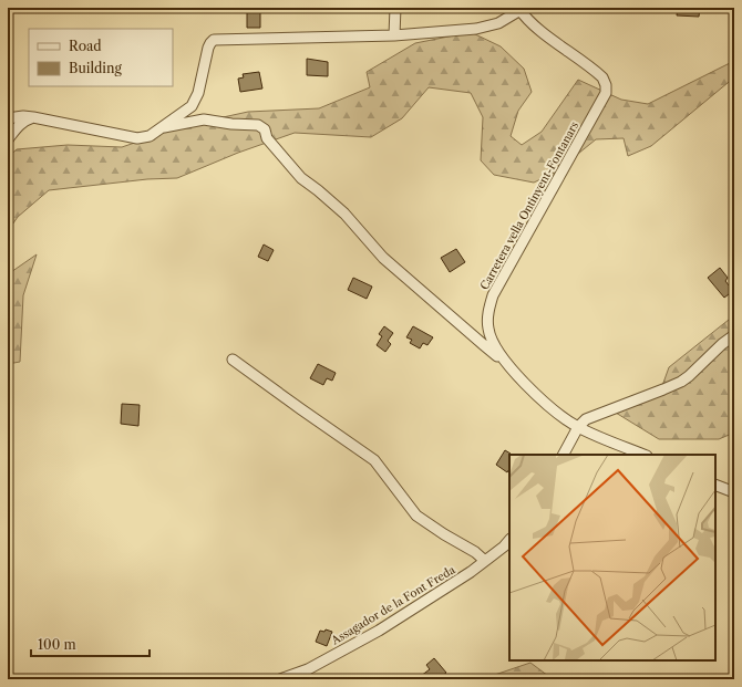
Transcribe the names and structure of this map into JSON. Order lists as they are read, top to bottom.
{
  "streets": {
    "street": ["Carretera vella Ontinyent-Fontanars", "Assagador de la Font Freda"]
  },
  "legend": ["Road", "Building"],
  "scale_bar": "100 m"
}
